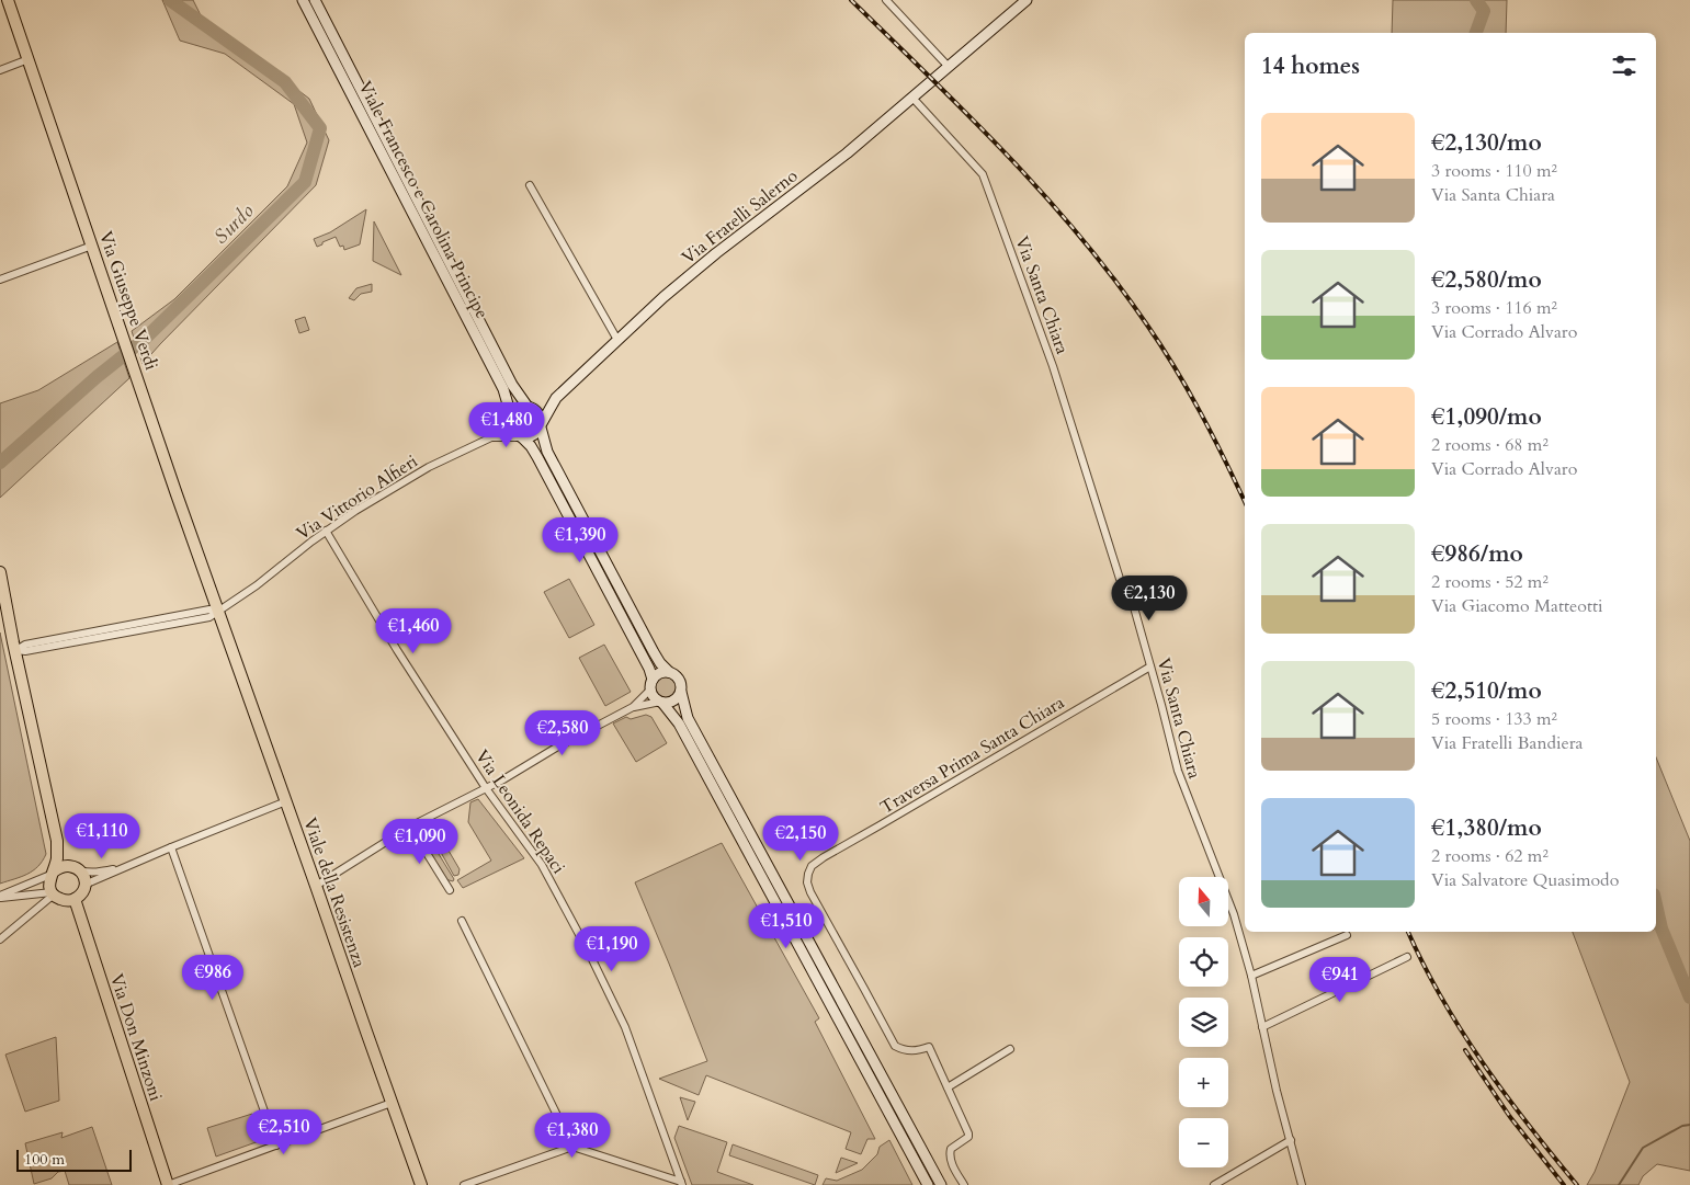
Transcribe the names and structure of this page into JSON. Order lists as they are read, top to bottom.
{
  "streets": {
    "main road": ["Via Giuseppe Verdi", "Viale della Resistenza", "Via Don Minzoni"],
    "street": [
      "Viale Francesco e Carolina Principe",
      "Via Fratelli Salerno",
      "Via Santa Chiara",
      "Via Vittorio Alfieri",
      "Traversa Prima Santa Chiara",
      "Via Leonida Repaci"
    ]
  },
  "crossings": [
    ["Viale Francesco e Carolina Principe", "Via Fratelli Salerno"],
    ["Viale Francesco e Carolina Principe", "Via Vittorio Alfieri"],
    ["Via Fratelli Salerno", "Via Santa Chiara"],
    ["Via Fratelli Salerno", "Via Vittorio Alfieri"],
    ["Via Santa Chiara", "Traversa Prima Santa Chiara"],
    ["Via Giuseppe Verdi", "Via Vittorio Alfieri"],
    ["Via Giuseppe Verdi", "Viale della Resistenza"],
    ["Via Vittorio Alfieri", "Via Leonida Repaci"],
    ["Via Vittorio Alfieri", "Viale della Resistenza"]
  ],
  "water": ["Surdo"],
  "scale_bar": "100 m",
  "north": "top",
  "page": {
    "heading": "14 homes",
    "list": [
      {
        "name": "€2,130/mo",
        "note": "3 rooms · 110 m² · Via Santa Chiara"
      },
      {
        "name": "€2,580/mo",
        "note": "3 rooms · 116 m² · Via Corrado Alvaro"
      },
      {
        "name": "€1,090/mo",
        "note": "2 rooms · 68 m² · Via Corrado Alvaro"
      },
      {
        "name": "€986/mo",
        "note": "2 rooms · 52 m² · Via Giacomo Matteotti"
      },
      {
        "name": "€2,510/mo",
        "note": "5 rooms · 133 m² · Via Fratelli Bandiera"
      },
      {
        "name": "€1,380/mo",
        "note": "2 rooms · 62 m² · Via Salvatore Quasimodo"
      }
    ],
    "price": [
      "€1,480",
      "€1,390",
      "€2,130",
      "€1,460",
      "€2,580",
      "€1,110",
      "€2,150",
      "€1,090",
      "€1,510",
      "€1,190",
      "€986",
      "€941",
      "€2,510",
      "€1,380"
    ],
    "map_buttons": ["+", "−"],
    "scale": "100 m"
  }
}
